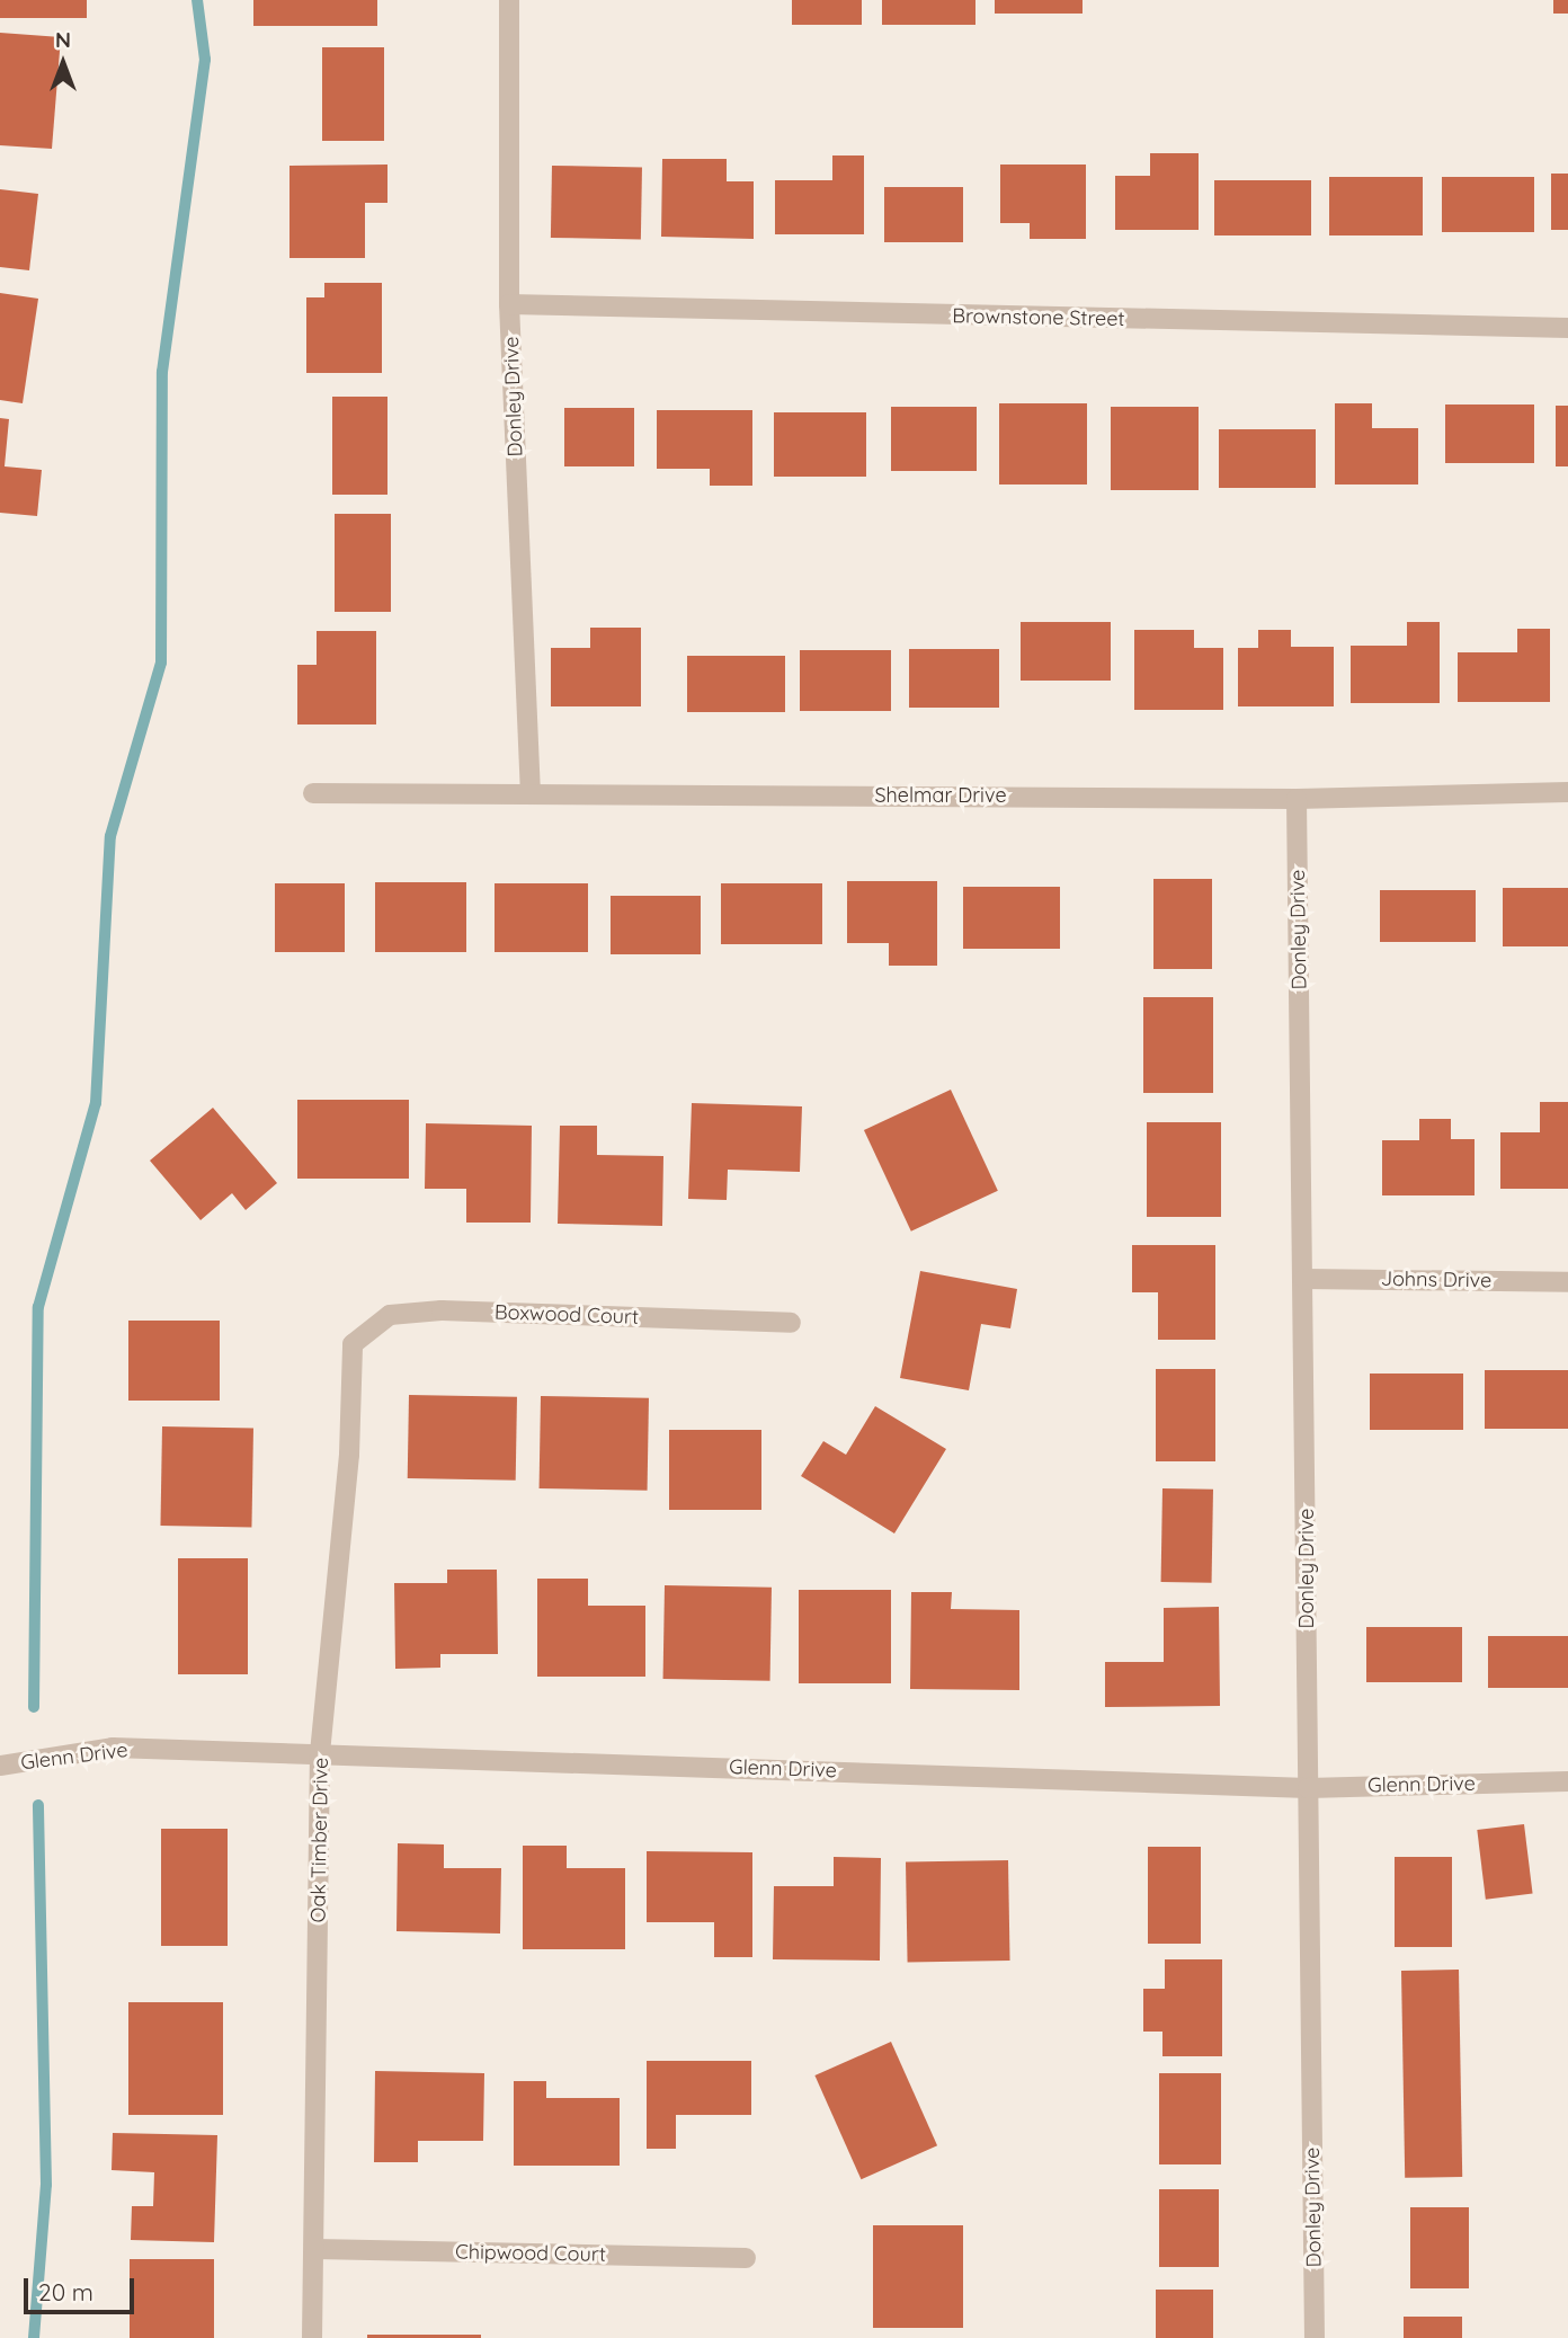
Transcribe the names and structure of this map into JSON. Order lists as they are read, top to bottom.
{
  "streets": {
    "street": [
      "Brownstone Street",
      "Donley Drive",
      "Shelmar Drive",
      "Johns Drive",
      "Boxwood Court",
      "Glenn Drive",
      "Oak Timber Drive",
      "Chipwood Court"
    ]
  },
  "crossings": [
    ["Brownstone Street", "Donley Drive"],
    ["Donley Drive", "Shelmar Drive"],
    ["Donley Drive", "Johns Drive"],
    ["Donley Drive", "Glenn Drive"],
    ["Boxwood Court", "Oak Timber Drive"],
    ["Glenn Drive", "Oak Timber Drive"],
    ["Oak Timber Drive", "Chipwood Court"]
  ],
  "scale_bar": "20 m",
  "north": "top"
}
